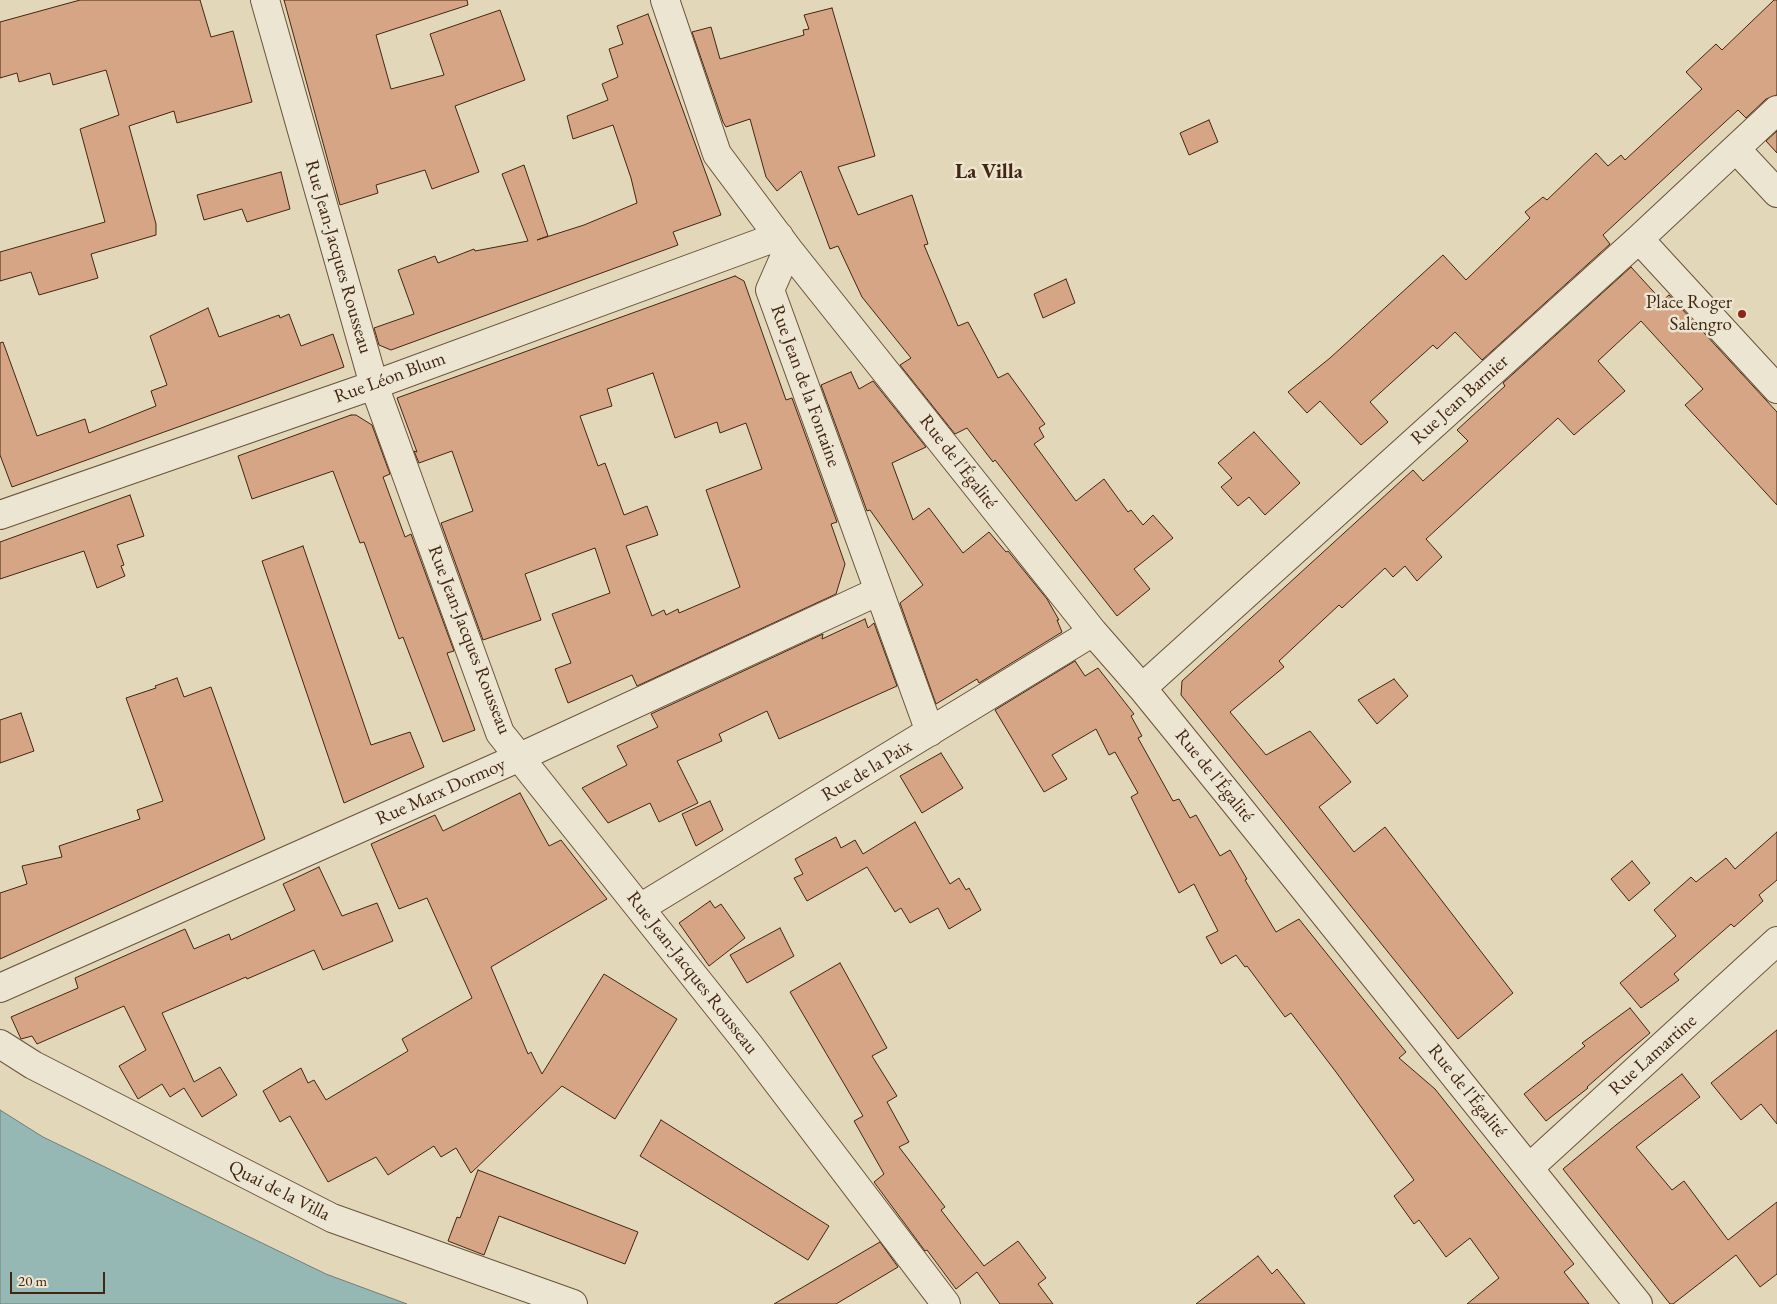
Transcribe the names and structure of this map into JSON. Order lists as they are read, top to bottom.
{
  "streets": {
    "street": [
      "Rue Jean-Jacques Rousseau",
      "Rue Léon Blum",
      "Rue Jean de la Fontaine",
      "Rue Jean Barnier",
      "Rue de l'Égalité",
      "Rue de la Paix",
      "Rue Marx Dormoy",
      "Rue Lamartine",
      "Quai de la Villa"
    ]
  },
  "crossings": [
    ["Rue Jean-Jacques Rousseau", "Rue Léon Blum"],
    ["Rue Jean-Jacques Rousseau", "Rue de la Paix"],
    ["Rue Jean-Jacques Rousseau", "Rue Marx Dormoy"],
    ["Rue Léon Blum", "Rue Jean de la Fontaine"],
    ["Rue Léon Blum", "Rue de l'Égalité"],
    ["Rue Jean de la Fontaine", "Rue de l'Égalité"],
    ["Rue Jean de la Fontaine", "Rue de la Paix"],
    ["Rue Jean de la Fontaine", "Rue Marx Dormoy"],
    ["Rue Jean Barnier", "Rue de l'Égalité"],
    ["Rue de l'Égalité", "Rue de la Paix"],
    ["Rue de l'Égalité", "Rue Lamartine"]
  ],
  "districts": ["La Villa"],
  "places": ["Place Roger Salengro"],
  "scale_bar": "20 m"
}
